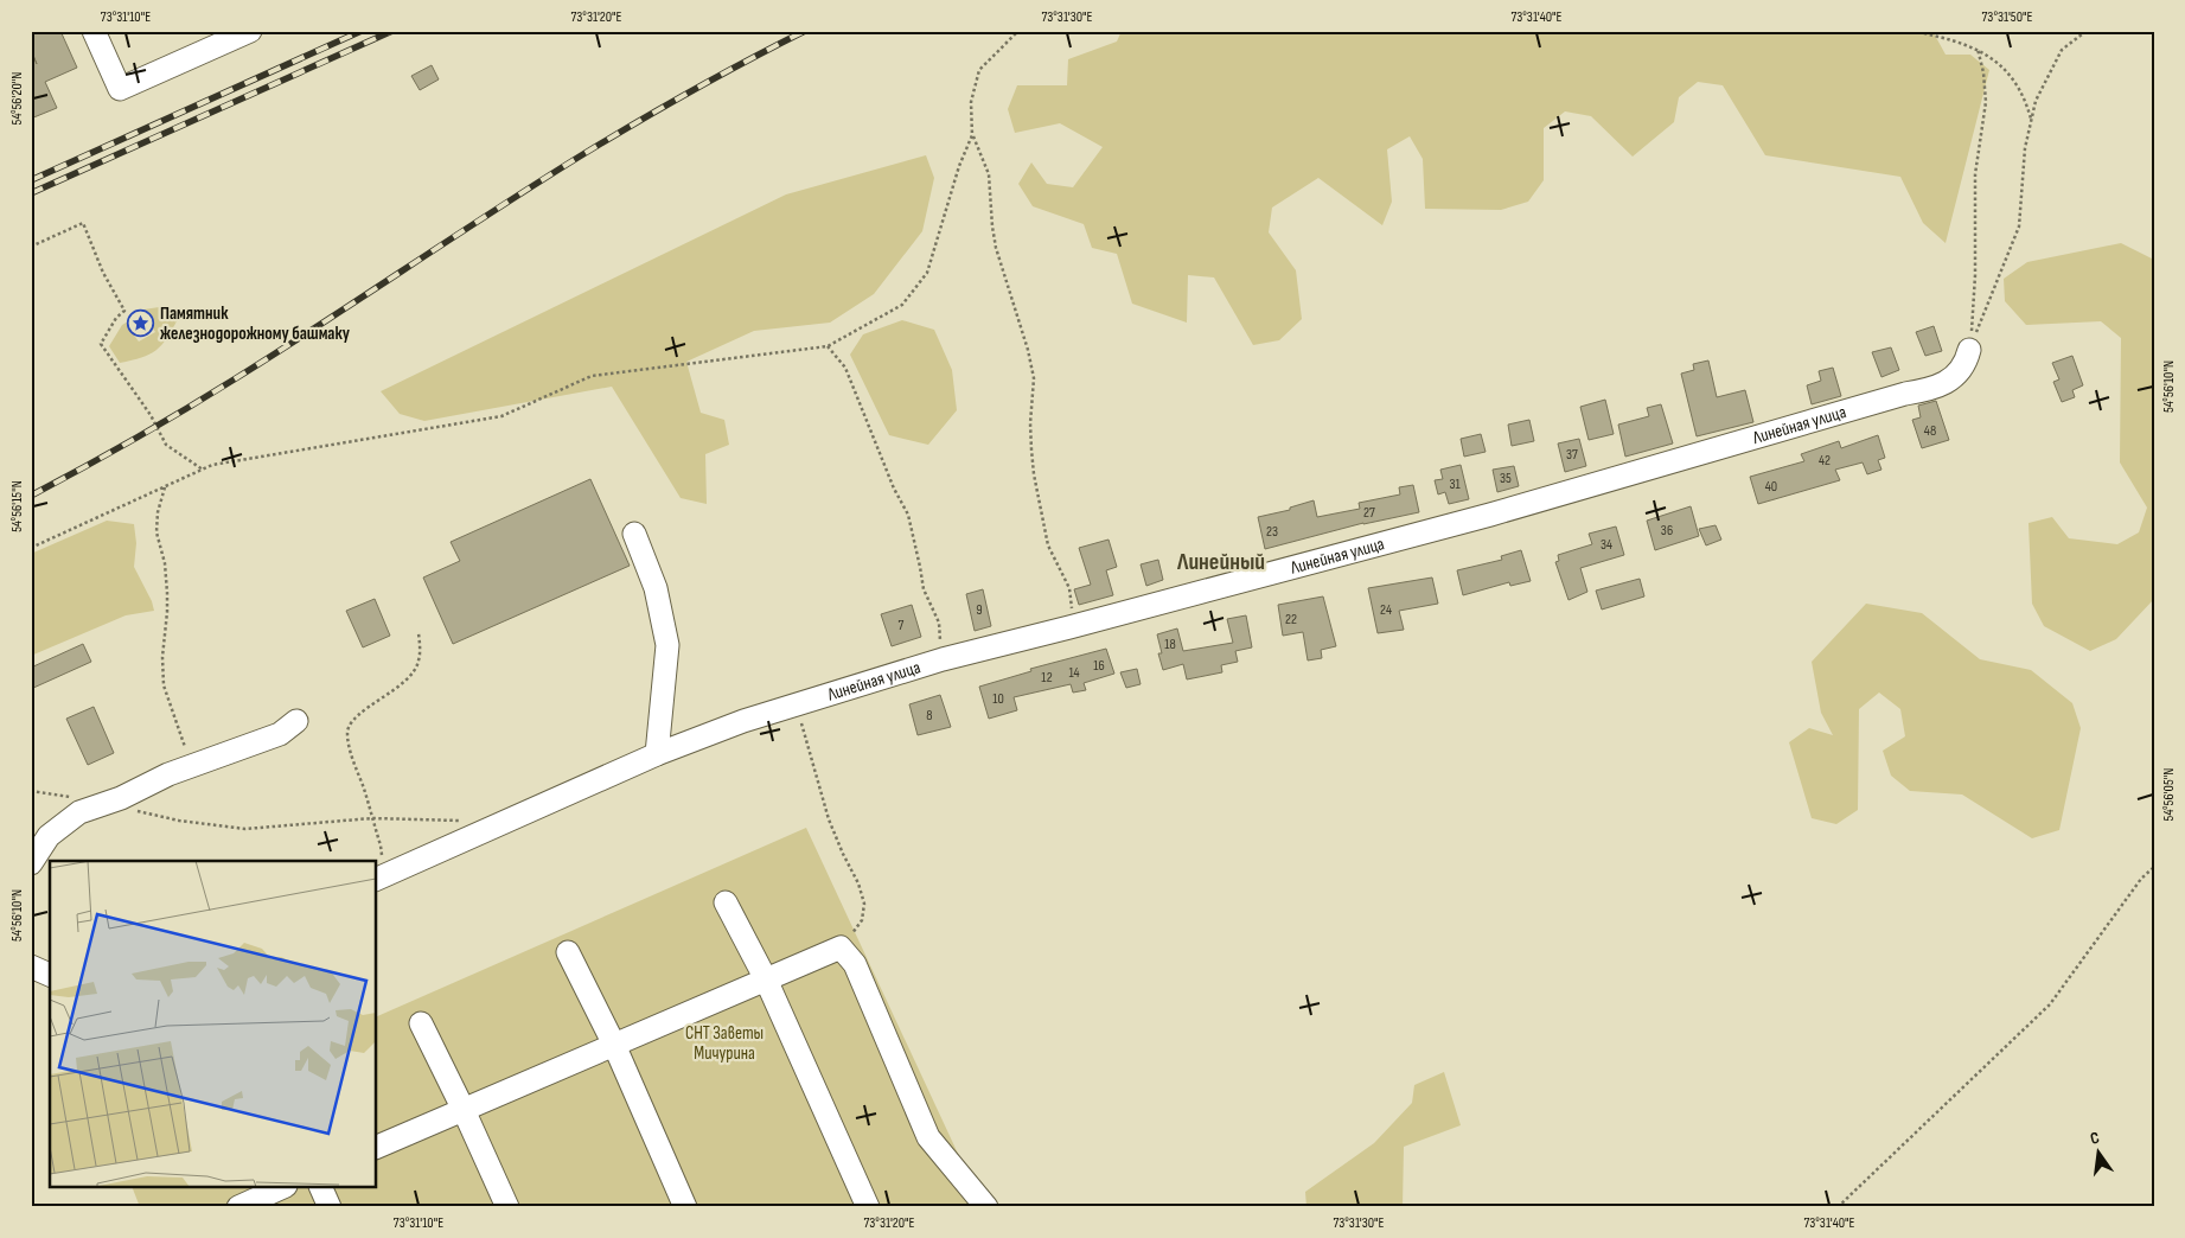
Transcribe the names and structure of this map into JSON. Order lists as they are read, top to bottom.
{
  "streets": {
    "street": ["Линейная улица"]
  },
  "districts": ["Линейный"],
  "parks": ["СНТ Заветы Мичурина"],
  "places": {
    "place": ["Памятник железнодорожному башмаку"]
  },
  "house_numbers": [
    "48",
    "37",
    "42",
    "35",
    "31",
    "40",
    "27",
    "36",
    "23",
    "34",
    "9",
    "24",
    "22",
    "7",
    "18",
    "16",
    "14",
    "12",
    "10",
    "8"
  ],
  "north": "top",
  "coordinates": [
    "73°31'10\"E",
    "73°31'20\"E",
    "73°31'30\"E",
    "73°31'40\"E",
    "73°31'50\"E",
    "54°56'20\"N",
    "54°56'10\"N",
    "54°56'15\"N",
    "54°56'05\"N"
  ]
}
